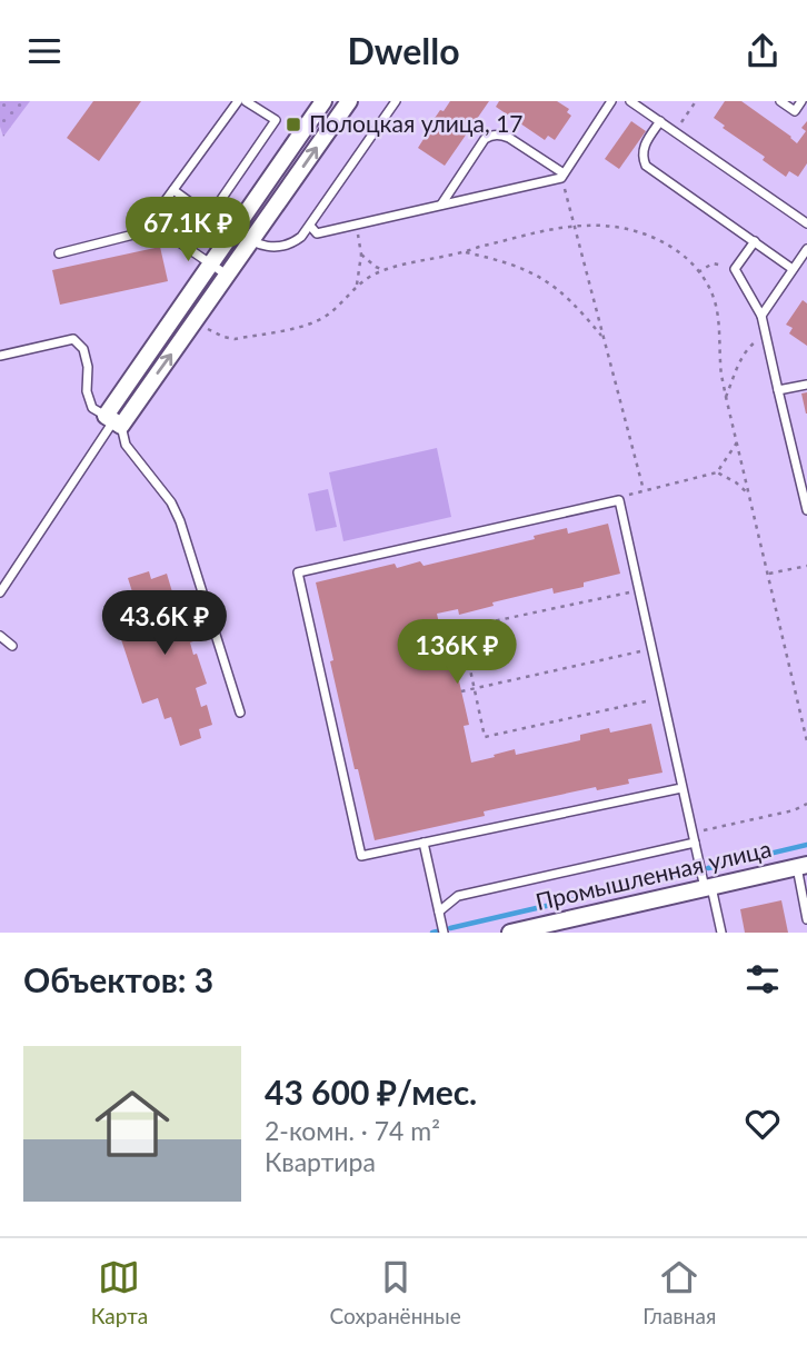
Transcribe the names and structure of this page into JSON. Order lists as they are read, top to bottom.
{
  "streets": {
    "street": ["Промышленная улица"]
  },
  "places": {
    "transit": ["Полоцкая улица, 17"]
  },
  "page": {
    "header": "Dwello",
    "price": ["67.1K ₽", "43.6K ₽", "136K ₽"],
    "heading": "Объектов: 3",
    "list": [
      {
        "name": "43 600 ₽/мес.",
        "note": "2-комн. · 74 m² · Квартира"
      }
    ],
    "tabs": ["Карта", "Сохранённые", "Главная"]
  }
}
